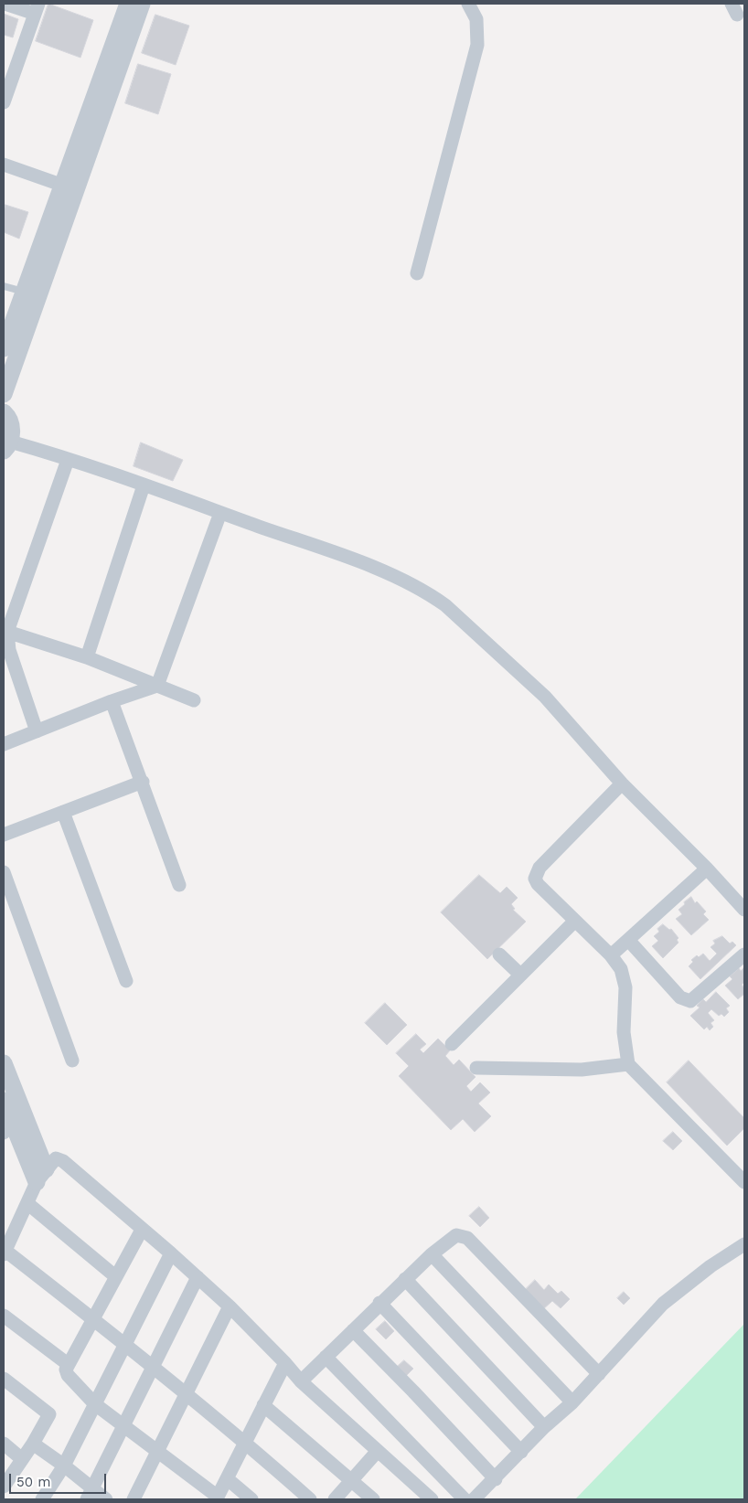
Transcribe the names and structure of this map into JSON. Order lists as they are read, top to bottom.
{
  "scale_bar": "50 m"
}
